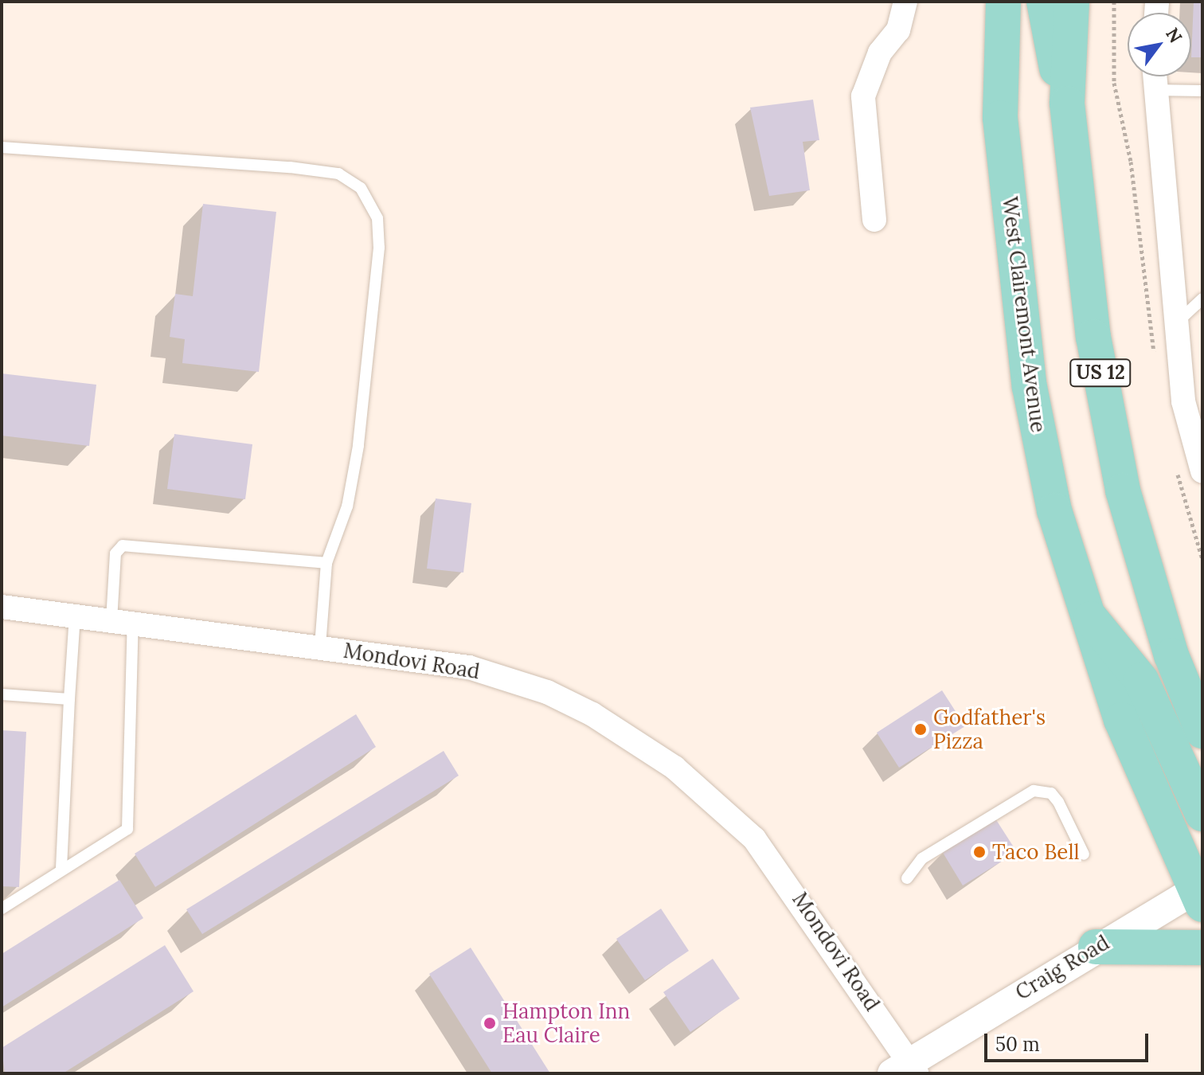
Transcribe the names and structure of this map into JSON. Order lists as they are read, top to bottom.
{
  "streets": {
    "main road": ["West Clairemont Avenue", "US 12"],
    "street": ["Mondovi Road", "Craig Road"]
  },
  "crossings": [
    ["West Clairemont Avenue", "Craig Road"],
    ["Mondovi Road", "Craig Road"]
  ],
  "places": ["Godfather's Pizza", "Taco Bell", "Hampton Inn Eau Claire"],
  "scale_bar": "50 m",
  "north": "top right"
}
